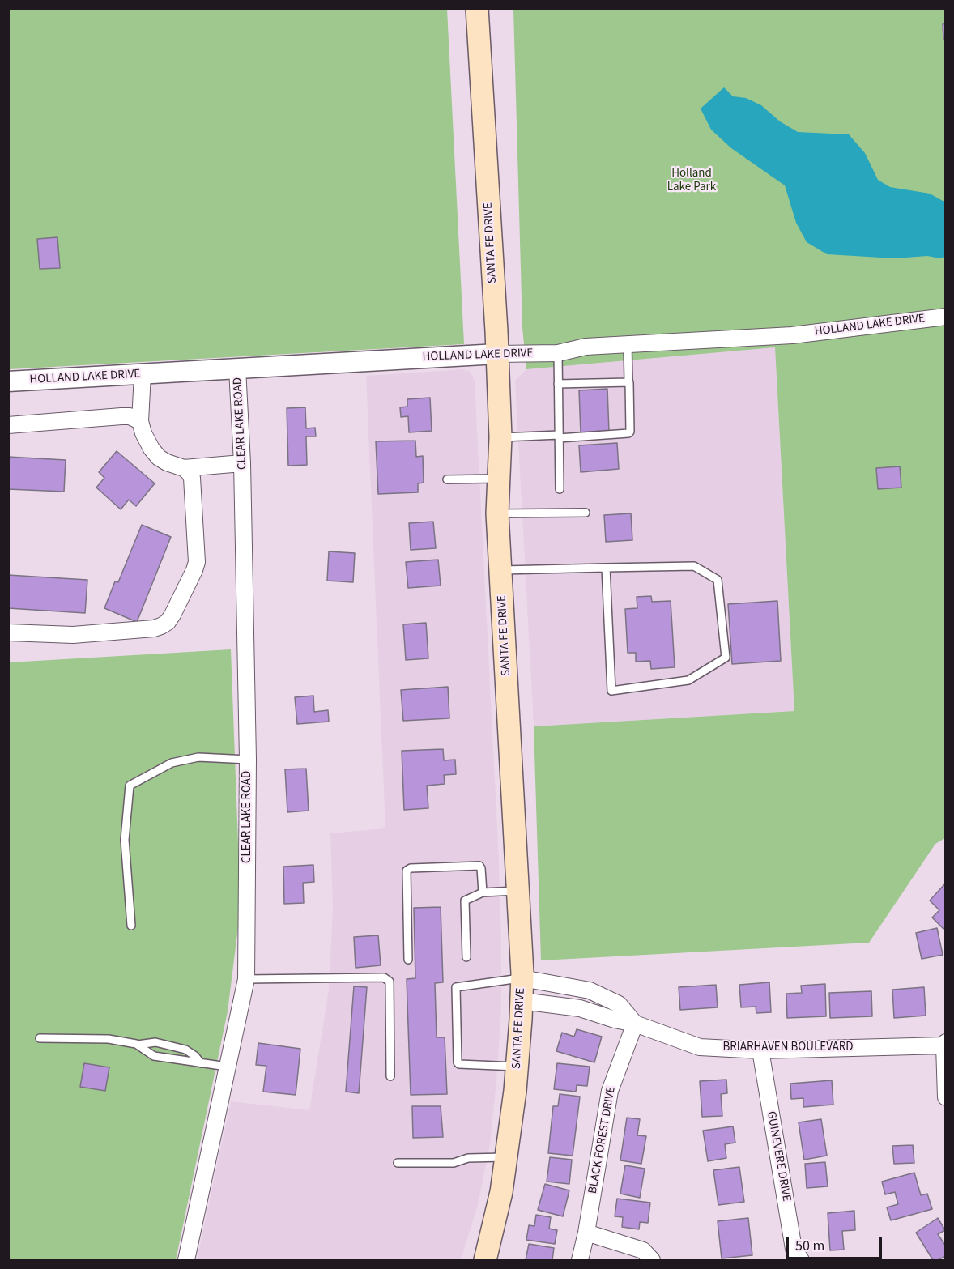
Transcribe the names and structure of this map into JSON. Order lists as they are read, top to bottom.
{
  "streets": {
    "main road": ["SANTA FE DRIVE"],
    "street": [
      "HOLLAND LAKE DRIVE",
      "CLEAR LAKE ROAD",
      "BRIARHAVEN BOULEVARD",
      "BLACK FOREST DRIVE",
      "GUINEVERE DRIVE"
    ]
  },
  "crossings": [
    ["SANTA FE DRIVE", "HOLLAND LAKE DRIVE"],
    ["SANTA FE DRIVE", "BRIARHAVEN BOULEVARD"],
    ["HOLLAND LAKE DRIVE", "CLEAR LAKE ROAD"],
    ["BRIARHAVEN BOULEVARD", "BLACK FOREST DRIVE"],
    ["BRIARHAVEN BOULEVARD", "GUINEVERE DRIVE"]
  ],
  "parks": ["Holland Lake Park"],
  "scale_bar": "50 m"
}
